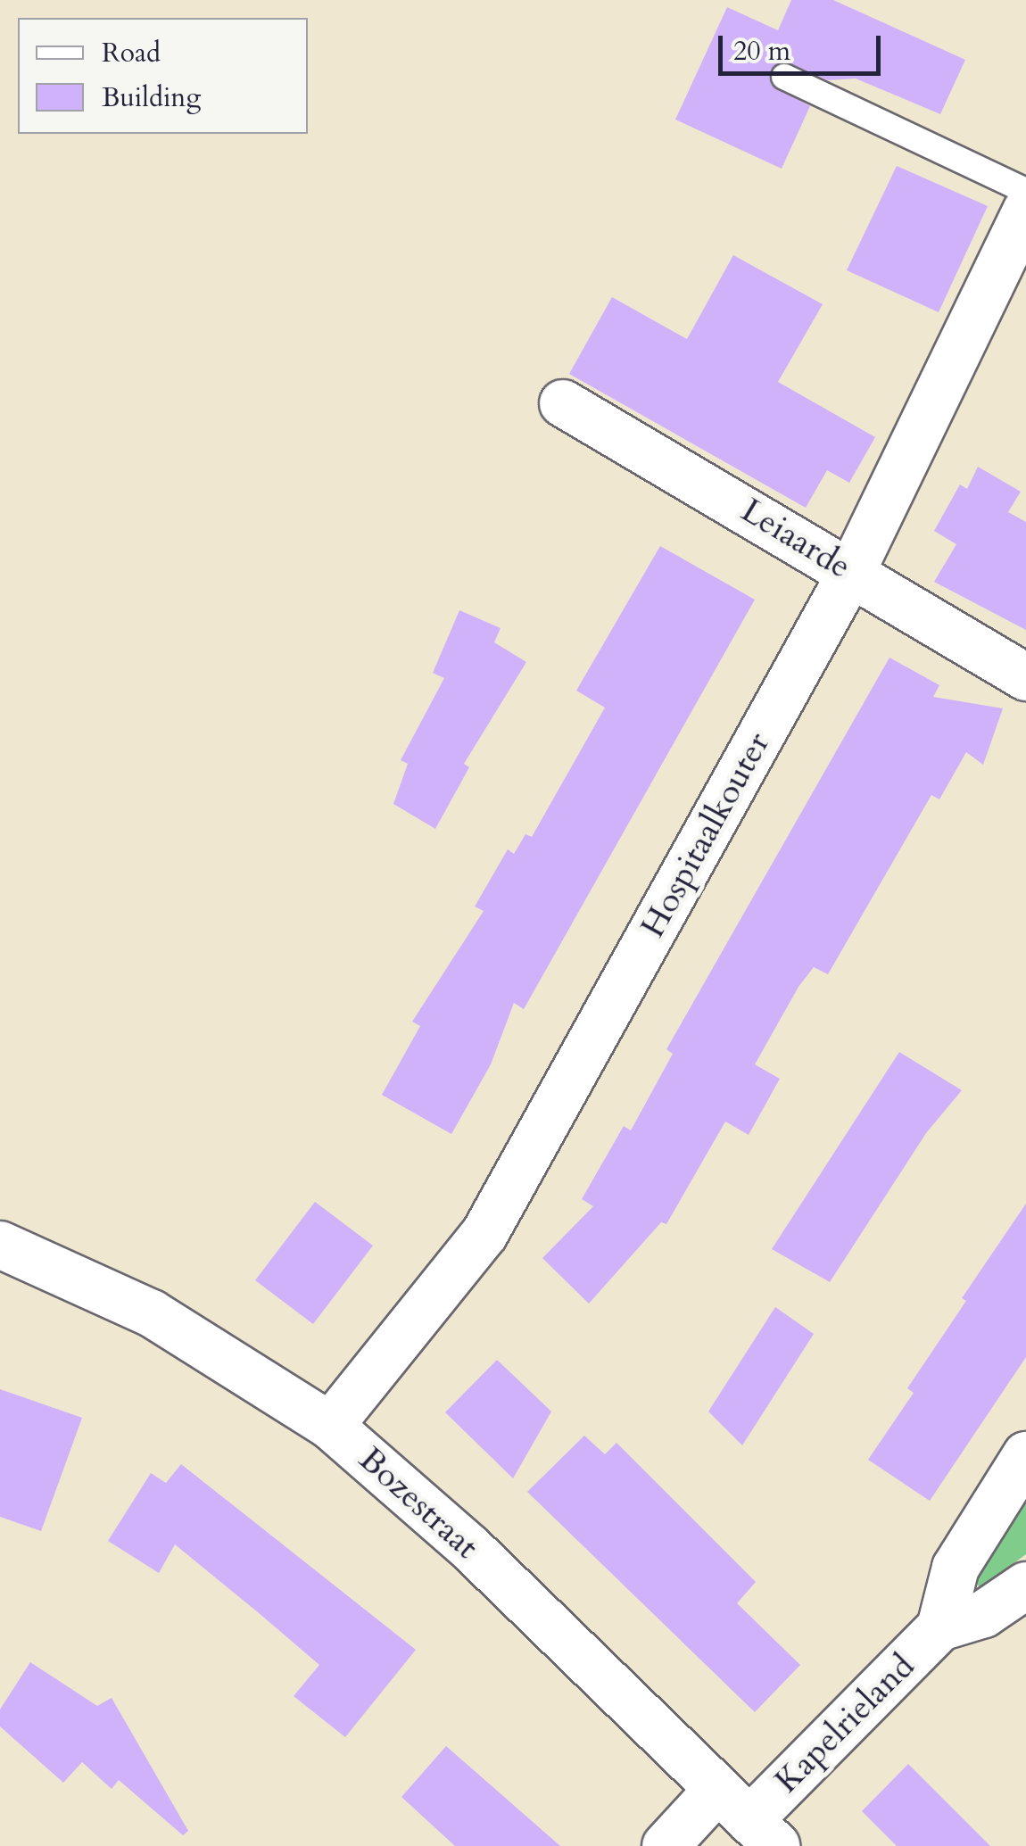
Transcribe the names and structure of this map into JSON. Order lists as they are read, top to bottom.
{
  "streets": {
    "street": [
      "Leiaarde",
      "Hospitaalkouter",
      "Bozestraat",
      "Kapelrieland"
    ]
  },
  "crossings": [
    ["Leiaarde", "Hospitaalkouter"],
    ["Hospitaalkouter", "Bozestraat"],
    ["Bozestraat", "Kapelrieland"]
  ],
  "legend": ["Road", "Building"],
  "scale_bar": "20 m"
}
